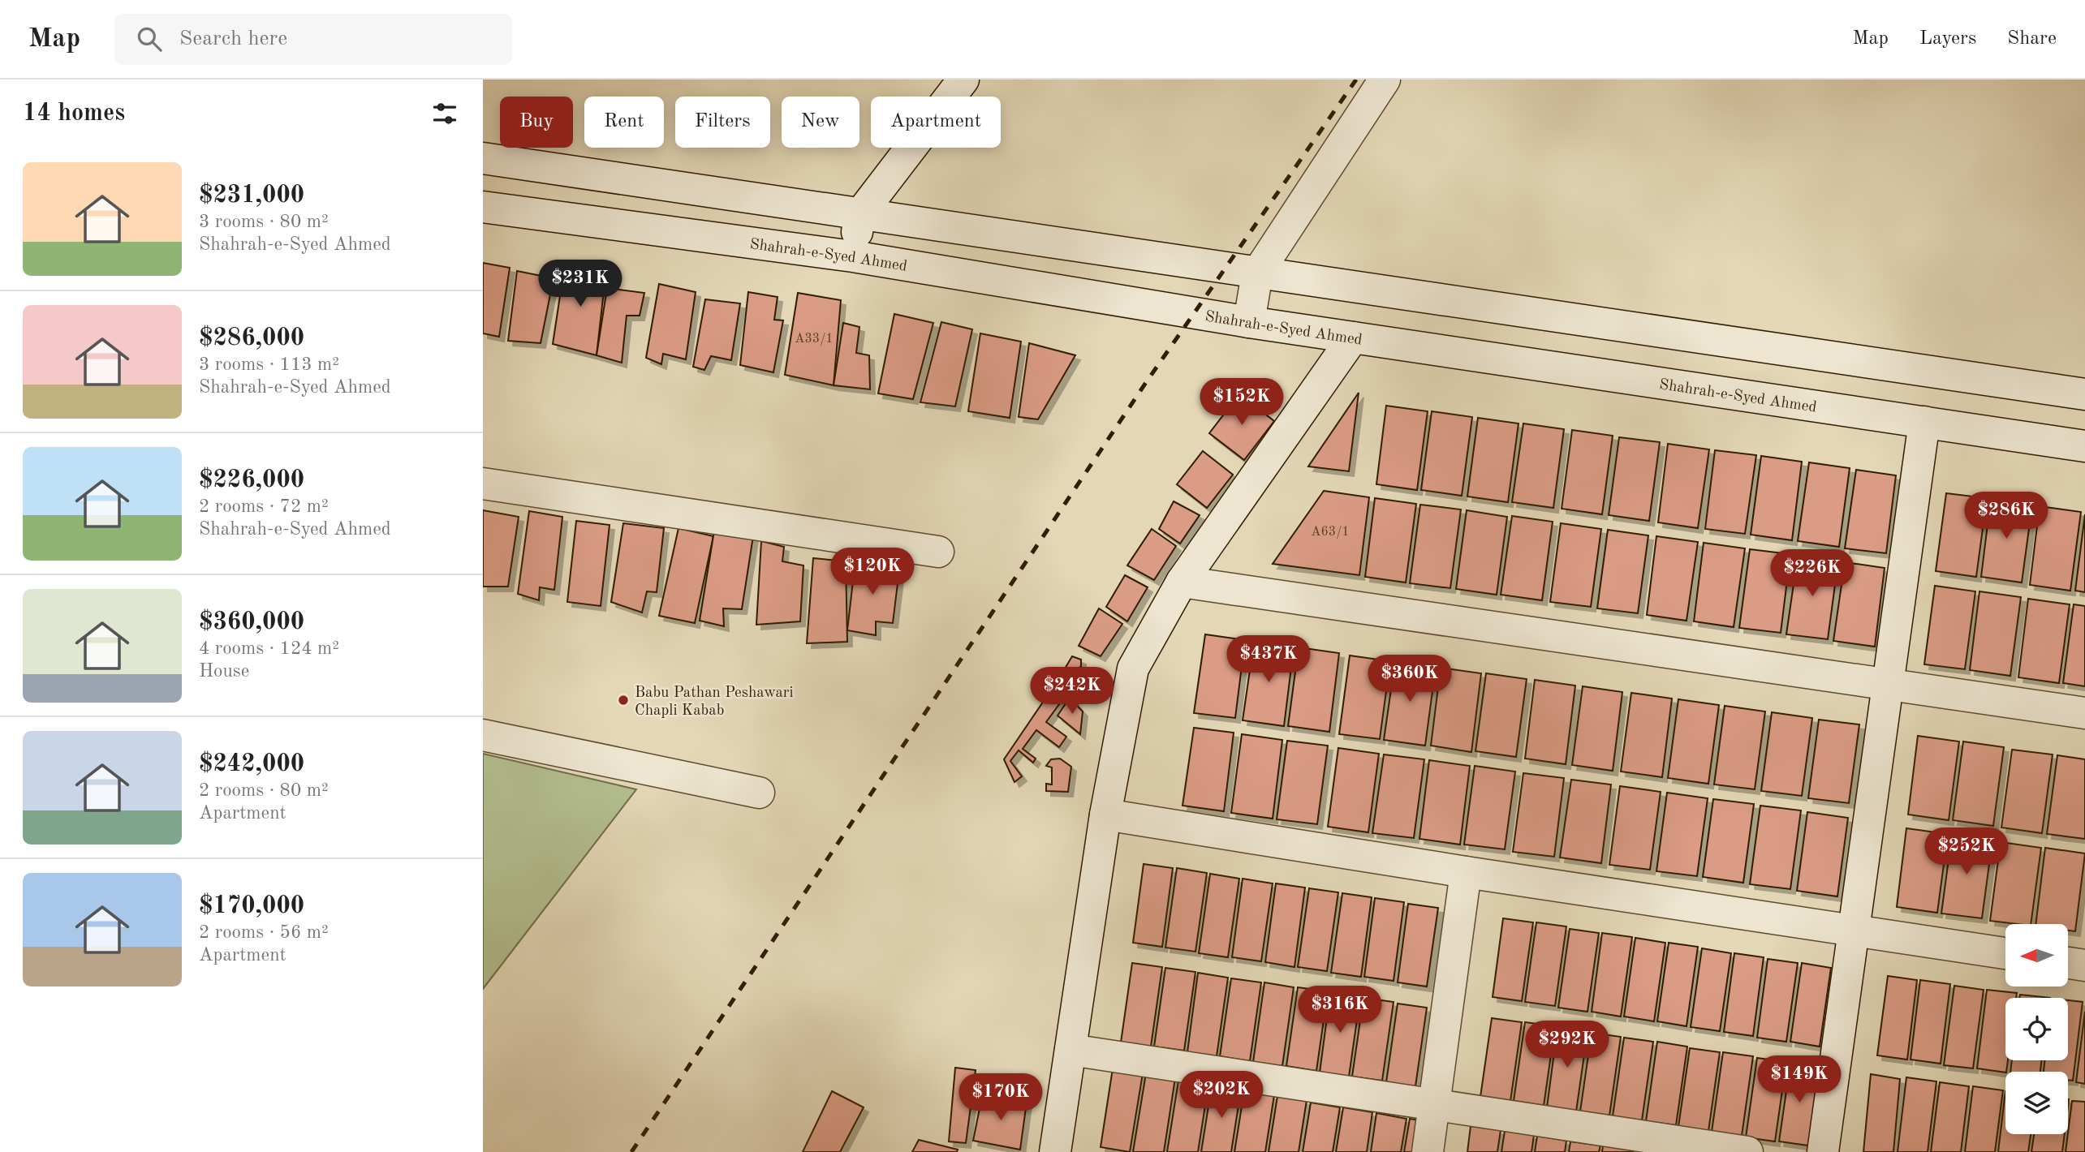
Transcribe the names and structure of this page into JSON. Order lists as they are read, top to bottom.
{
  "streets": {
    "street": ["Shahrah-e-Syed Ahmed"]
  },
  "places": ["Babu Pathan Peshawari Chapli Kabab"],
  "house_numbers": ["A33/1", "A63/1"],
  "north": "left",
  "page": {
    "header": "Map",
    "search": "Search here",
    "nav": ["Map", "Layers", "Share"],
    "heading": "14 homes",
    "chip": [
      "Buy",
      "Rent",
      "Filters",
      "New",
      "Apartment"
    ],
    "list": [
      {
        "name": "$231,000",
        "note": "3 rooms · 80 m² · Shahrah-e-Syed Ahmed"
      },
      {
        "name": "$286,000",
        "note": "3 rooms · 113 m² · Shahrah-e-Syed Ahmed"
      },
      {
        "name": "$226,000",
        "note": "2 rooms · 72 m² · Shahrah-e-Syed Ahmed"
      },
      {
        "name": "$360,000",
        "note": "4 rooms · 124 m² · House"
      },
      {
        "name": "$242,000",
        "note": "2 rooms · 80 m² · Apartment"
      },
      {
        "name": "$170,000",
        "note": "2 rooms · 56 m² · Apartment"
      }
    ],
    "price": [
      "$231K",
      "$152K",
      "$286K",
      "$120K",
      "$226K",
      "$437K",
      "$360K",
      "$242K",
      "$252K",
      "$316K",
      "$292K",
      "$149K",
      "$202K",
      "$170K"
    ]
  }
}
